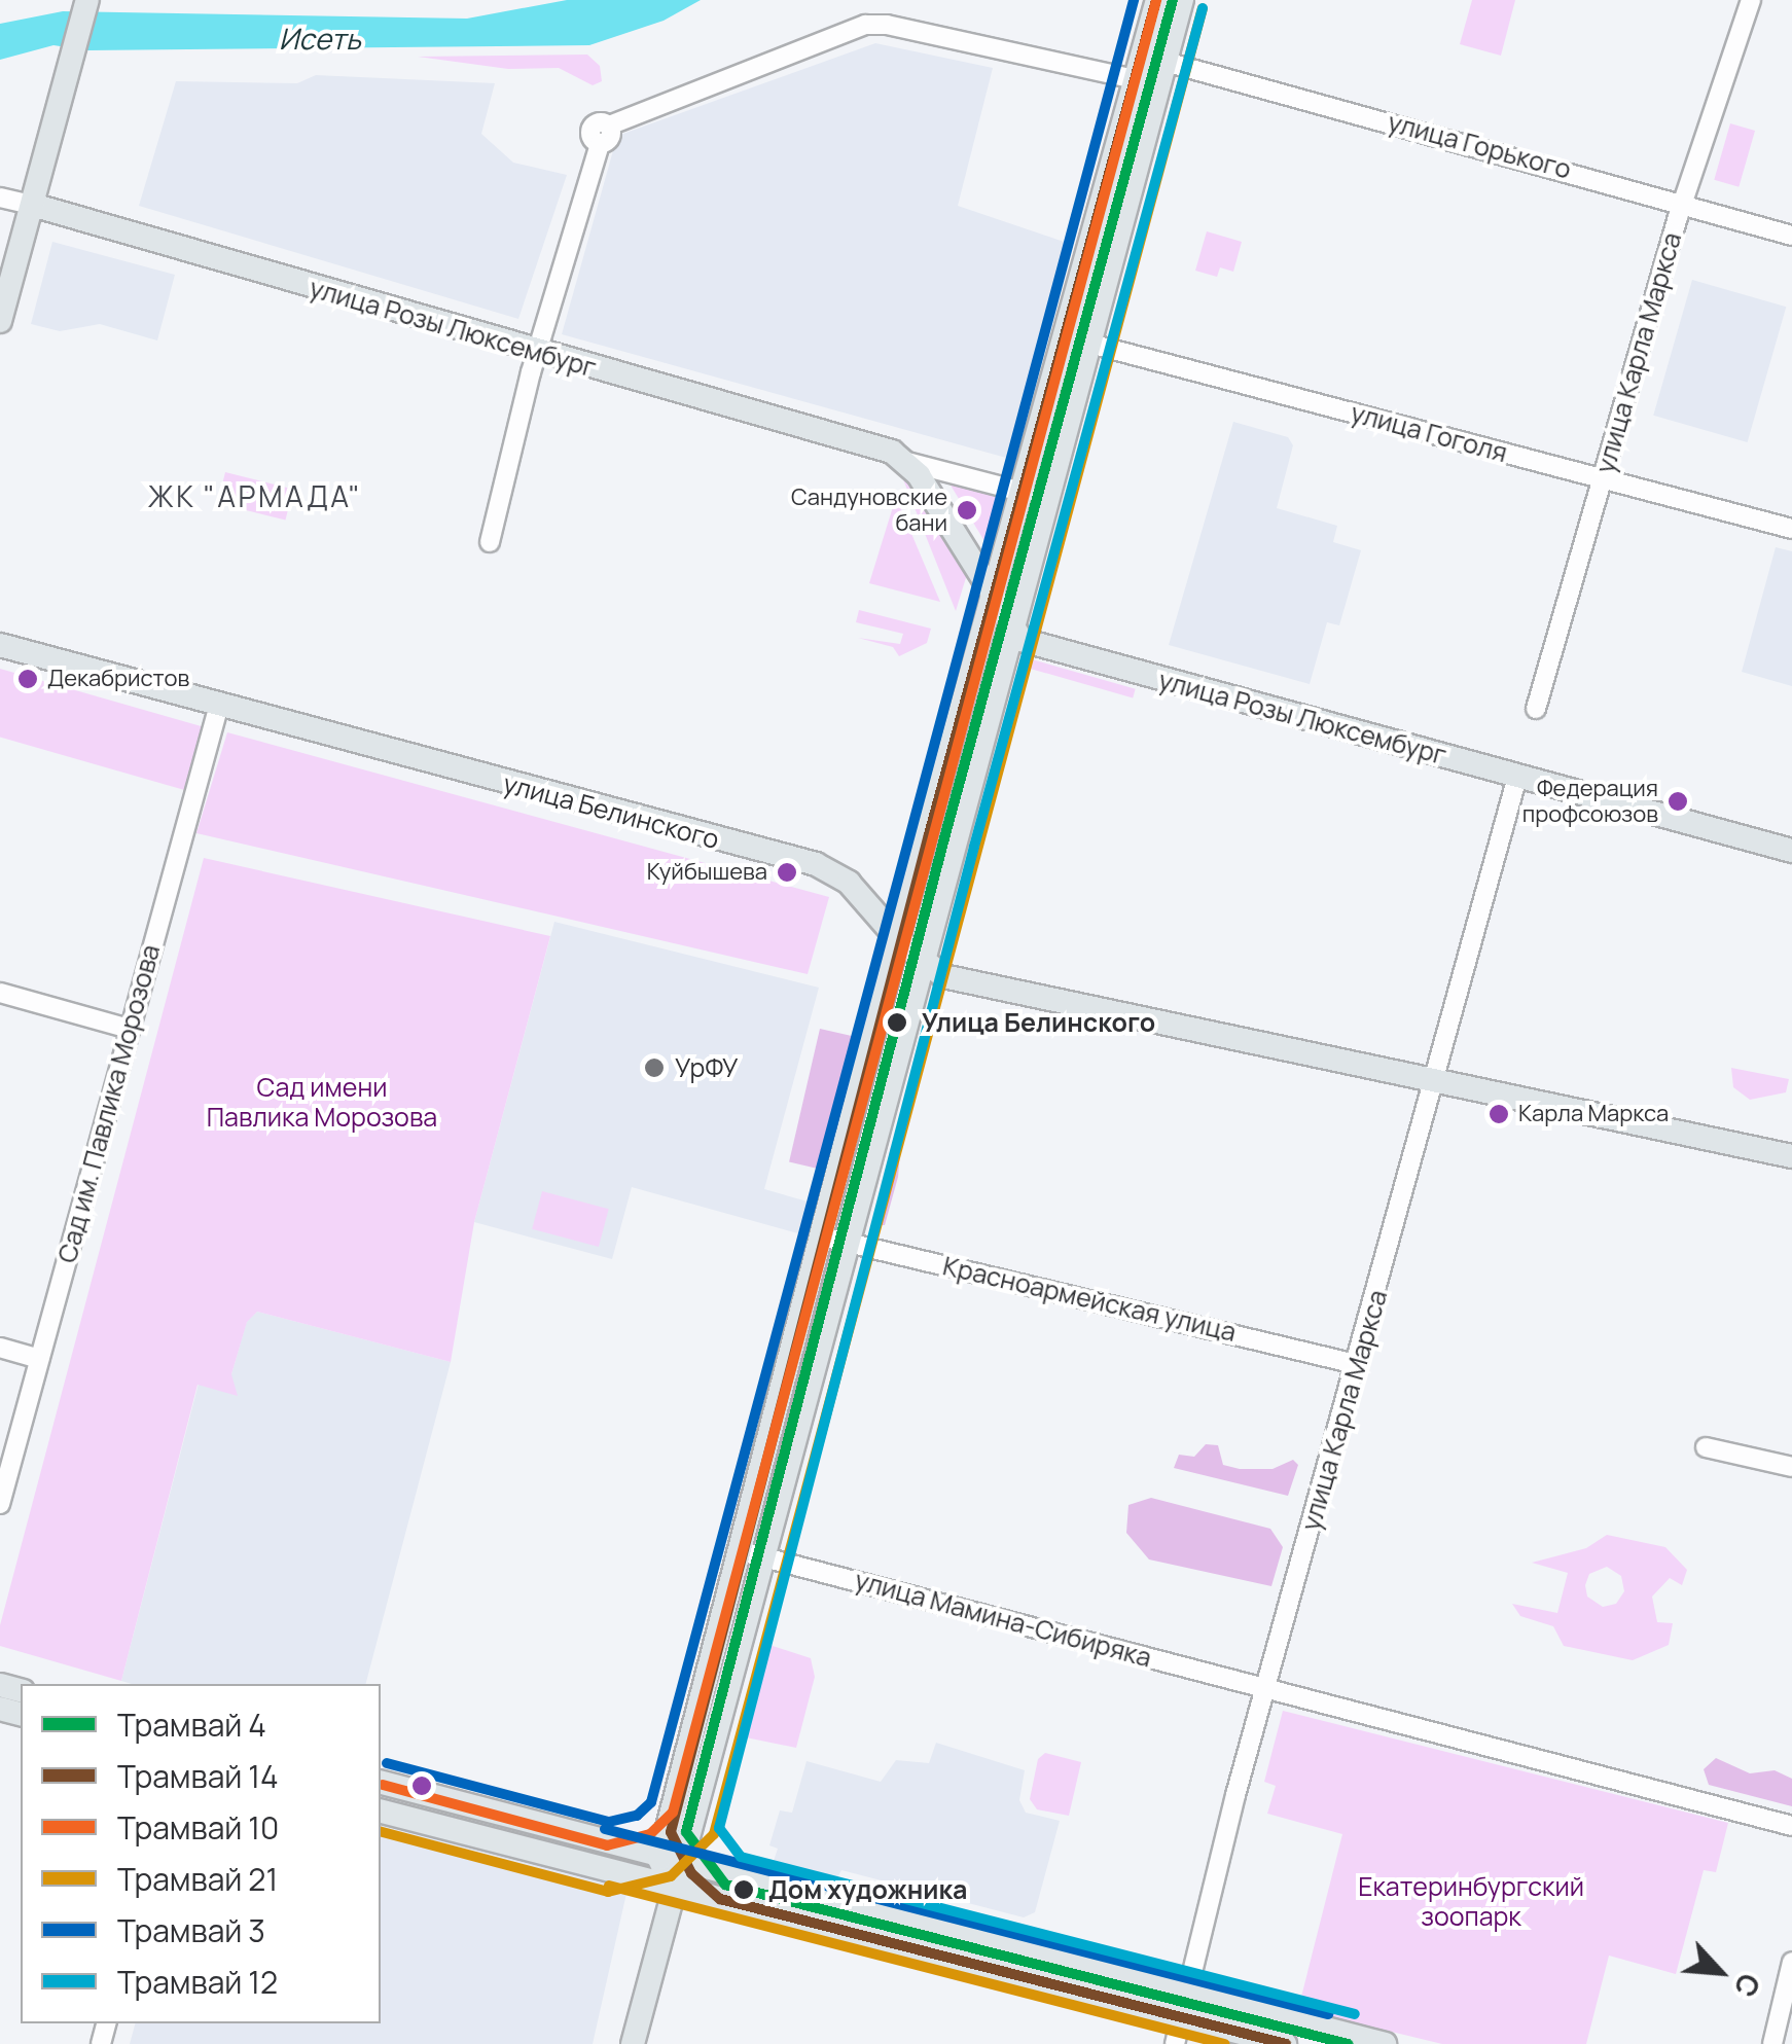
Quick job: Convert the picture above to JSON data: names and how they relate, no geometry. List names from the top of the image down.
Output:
{
  "streets": {
    "main road": ["улица Розы Люксембург", "улица Белинского"],
    "street": [
      "улица Горького",
      "улица Карла Маркса",
      "улица Гоголя",
      "Сад им. Павлика Морозова",
      "Красноармейская улица",
      "улица Мамина-Сибиряка"
    ]
  },
  "crossings": [
    ["улица Горького", "улица Карла Маркса"],
    ["улица Розы Люксембург", "улица Карла Маркса"],
    ["улица Карла Маркса", "улица Гоголя"],
    ["улица Карла Маркса", "улица Белинского"],
    ["улица Карла Маркса", "Красноармейская улица"],
    ["улица Карла Маркса", "улица Мамина-Сибиряка"],
    ["улица Белинского", "Сад им. Павлика Морозова"]
  ],
  "districts": ["ЖК \"АРМАДА\""],
  "water": ["Исеть"],
  "parks": ["Сад имени Павлика Морозова", "Екатеринбургский зоопарк"],
  "places": [
    "Сандуновские бани",
    "Декабристов",
    "Федерация профсоюзов",
    "Куйбышева",
    "Улица Белинского",
    "УрФУ",
    "Карла Маркса",
    "Дом художника"
  ],
  "lines": [
    "tram line 4",
    "tram line 14",
    "tram line 10",
    "tram line 3",
    "tram line 21",
    "tram line 12"
  ],
  "legend": [
    "Трамвай 4",
    "Трамвай 14",
    "Трамвай 10",
    "Трамвай 21",
    "Трамвай 3",
    "Трамвай 12"
  ],
  "north": "bottom right"
}
